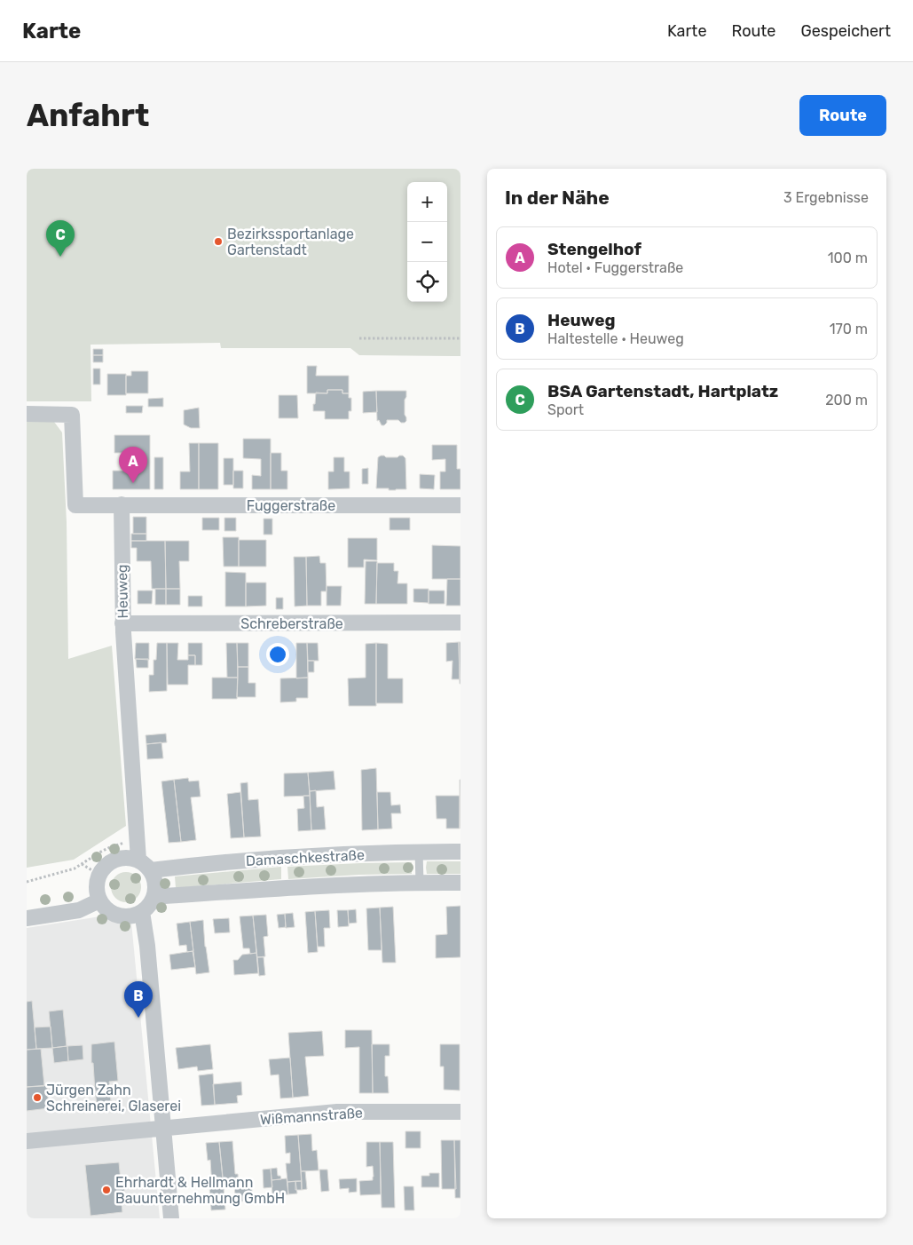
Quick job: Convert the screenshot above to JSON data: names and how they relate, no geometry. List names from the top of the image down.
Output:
{
  "streets": {
    "street": [
      "Fuggerstraße",
      "Heuweg",
      "Schreberstraße",
      "Damaschkestraße",
      "Wißmannstraße"
    ]
  },
  "crossings": [
    ["Fuggerstraße", "Heuweg"],
    ["Heuweg", "Schreberstraße"],
    ["Heuweg", "Damaschkestraße"]
  ],
  "places": ["Bezirkssportanlage Gartenstadt", "Jürgen Zahn Schreinerei, Glaserei", "Ehrhardt & Hellmann Bauunternehmung GmbH"],
  "page": {
    "header": "Karte",
    "nav": ["Karte", "Route", "Gespeichert"],
    "buttons": "Route",
    "title": "Anfahrt",
    "heading": ["In der Nähe", "3 Ergebnisse"],
    "map_buttons": ["+", "−"],
    "pins": ["C", "A", "B"],
    "list": [
      {
        "mark": "A",
        "name": "Stengelhof",
        "note": "Hotel · Fuggerstraße",
        "value": "100 m"
      },
      {
        "mark": "B",
        "name": "Heuweg",
        "note": "Haltestelle · Heuweg",
        "value": "170 m"
      },
      {
        "mark": "C",
        "name": "BSA Gartenstadt, Hartplatz",
        "note": "Sport",
        "value": "200 m"
      }
    ]
  }
}
